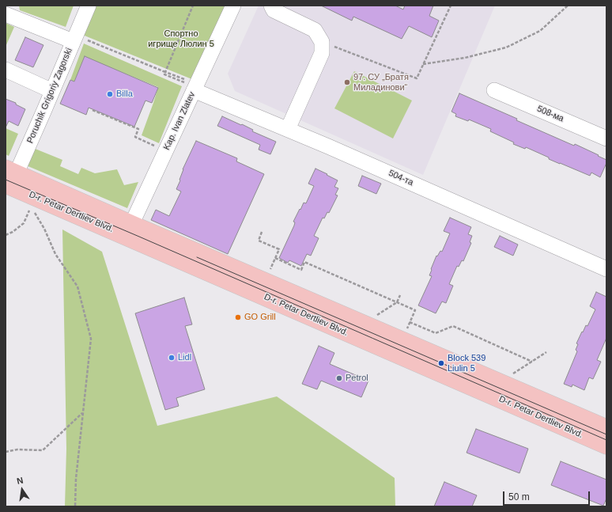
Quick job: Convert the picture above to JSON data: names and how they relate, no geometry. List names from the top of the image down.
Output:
{
  "streets": {
    "main road": ["D-r. Petar Dertliev Blvd."],
    "street": [
      "Poruchik Grigoriy Zagorski",
      "508-ма",
      "Kap. Ivan Zlatev",
      "504-та"
    ]
  },
  "crossings": [
    ["Poruchik Grigoriy Zagorski", "D-r. Petar Dertliev Blvd."],
    ["Kap. Ivan Zlatev", "504-та"],
    ["Kap. Ivan Zlatev", "D-r. Petar Dertliev Blvd."]
  ],
  "parks": ["Спортно игрище Люлин 5"],
  "places": [
    "97. СУ „Братя Миладинови“",
    "Billa",
    "GO Grill",
    "Lidl",
    "Block 539 Liulin 5",
    "Petrol"
  ],
  "scale_bar": "50 m",
  "north": "top"
}
